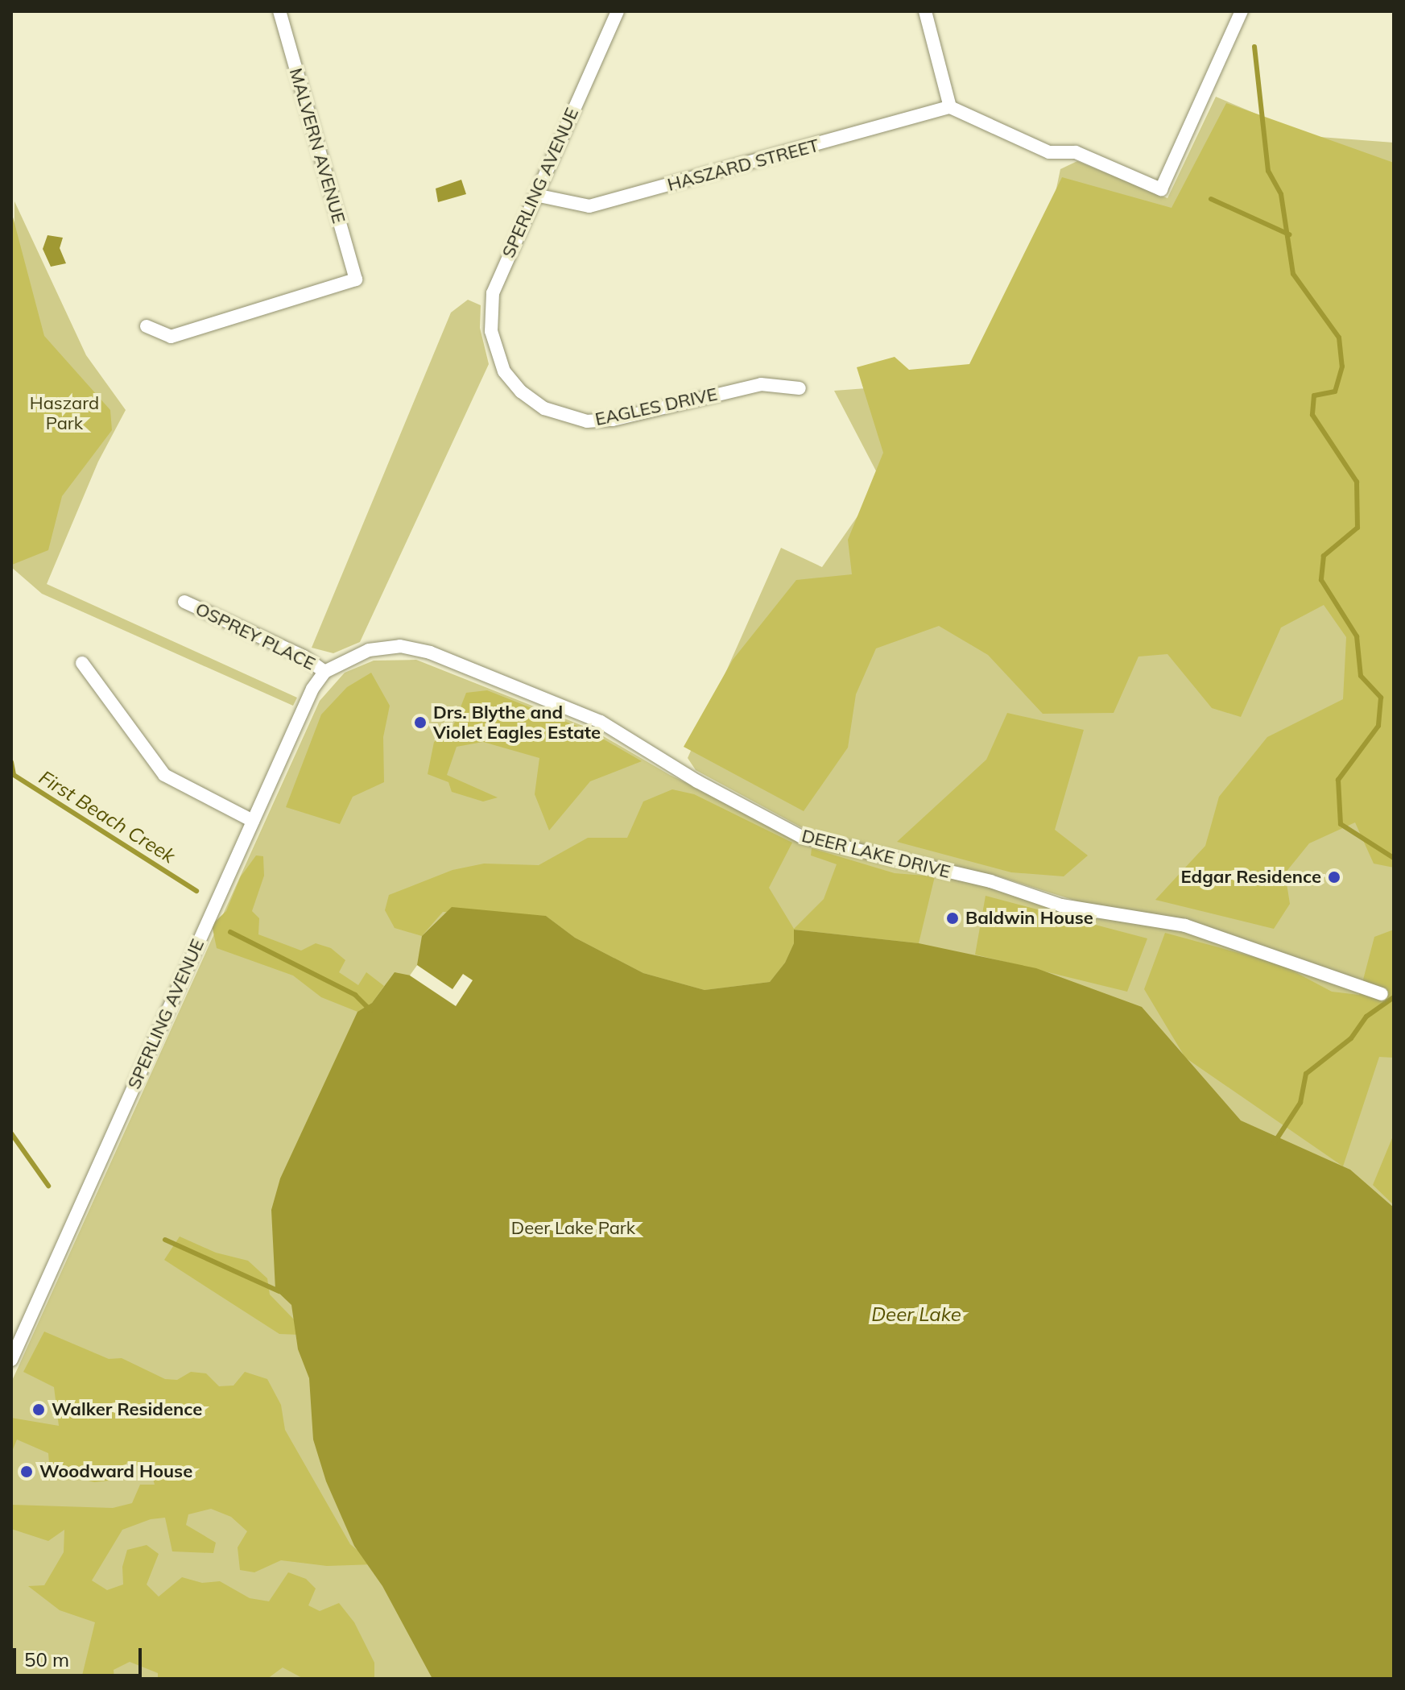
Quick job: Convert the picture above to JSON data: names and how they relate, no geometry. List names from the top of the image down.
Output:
{
  "streets": {
    "street": [
      "MALVERN AVENUE",
      "HASZARD STREET",
      "SPERLING AVENUE",
      "EAGLES DRIVE",
      "OSPREY PLACE",
      "DEER LAKE DRIVE"
    ]
  },
  "crossings": [
    ["HASZARD STREET", "SPERLING AVENUE"],
    ["SPERLING AVENUE", "EAGLES DRIVE"],
    ["SPERLING AVENUE", "OSPREY PLACE"],
    ["SPERLING AVENUE", "DEER LAKE DRIVE"],
    ["OSPREY PLACE", "DEER LAKE DRIVE"]
  ],
  "water": ["First Beach Creek", "Deer Lake"],
  "parks": ["Haszard Park", "Deer Lake Park"],
  "places": [
    "Drs. Blythe and Violet Eagles Estate",
    "Edgar Residence",
    "Baldwin House",
    "Walker Residence",
    "Woodward House"
  ],
  "scale_bar": "50 m"
}
